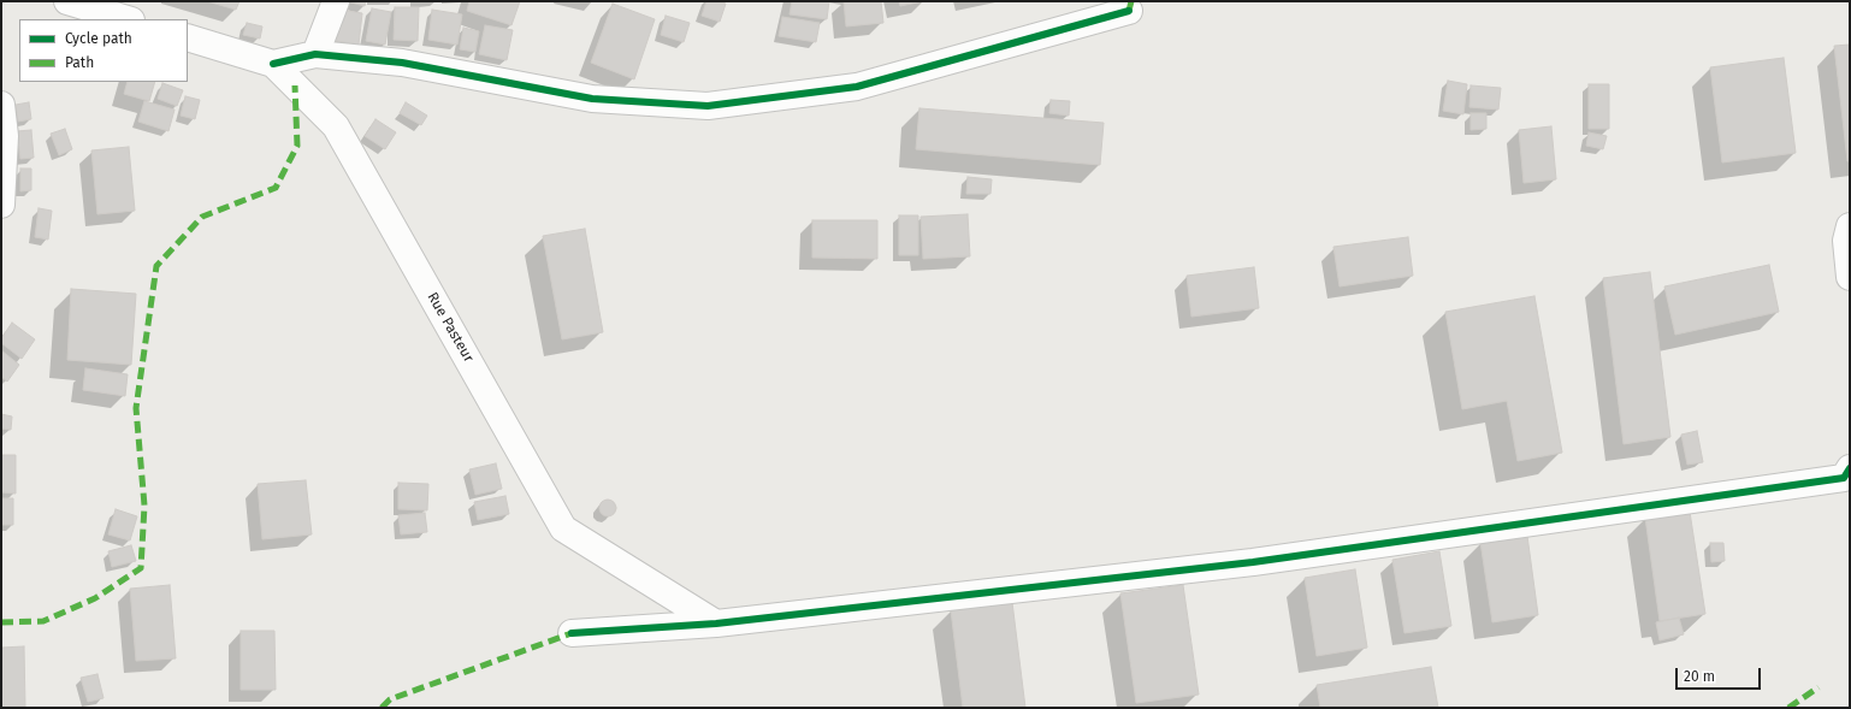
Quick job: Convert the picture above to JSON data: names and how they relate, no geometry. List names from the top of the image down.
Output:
{
  "streets": {
    "street": ["Rue Pasteur"]
  },
  "legend": ["Cycle path", "Path"],
  "scale_bar": "20 m"
}
